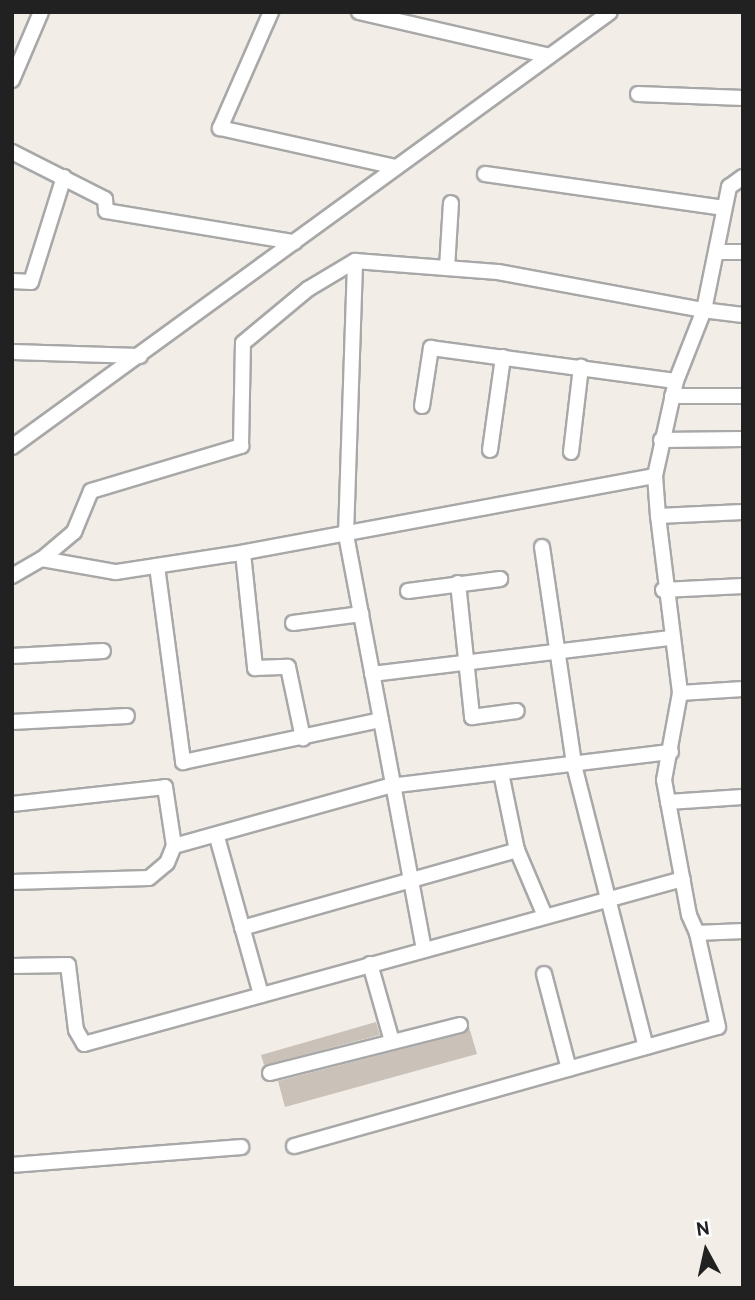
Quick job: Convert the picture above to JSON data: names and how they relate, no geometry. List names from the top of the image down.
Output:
{
  "north": "top"
}
